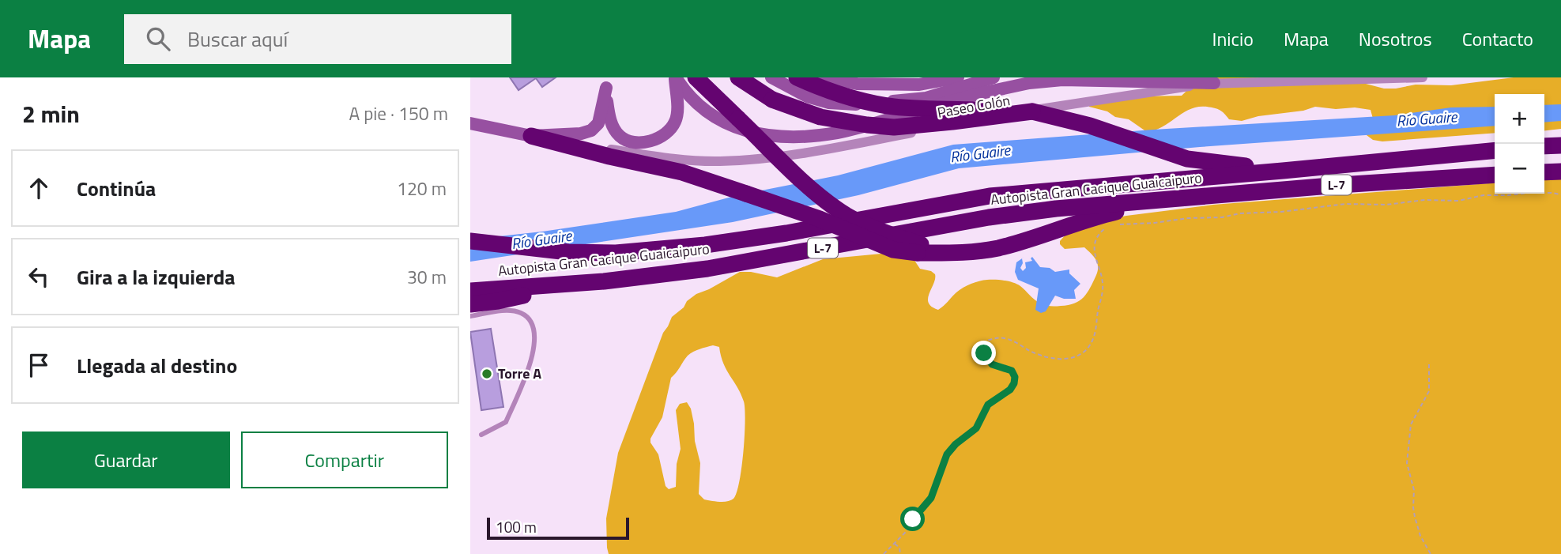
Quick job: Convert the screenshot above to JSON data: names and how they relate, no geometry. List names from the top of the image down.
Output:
{
  "streets": {
    "highway": ["L-7", "Autopista Gran Cacique Guaicaipuro"],
    "street": ["Paseo Colón"]
  },
  "water": ["Río Guaire"],
  "places": ["Torre A"],
  "scale_bar": "100 m",
  "page": {
    "header": "Mapa",
    "search": "Buscar aquí",
    "nav": [
      "Inicio",
      "Mapa",
      "Nosotros",
      "Contacto"
    ],
    "heading": ["2 min", "A pie · 150 m"],
    "map_buttons": ["+", "−"],
    "list": [
      ["Continúa", "120 m"],
      ["Gira a la izquierda", "30 m"],
      "Llegada al destino"
    ],
    "buttons": ["Guardar", "Compartir"],
    "scale": "100 m"
  }
}
